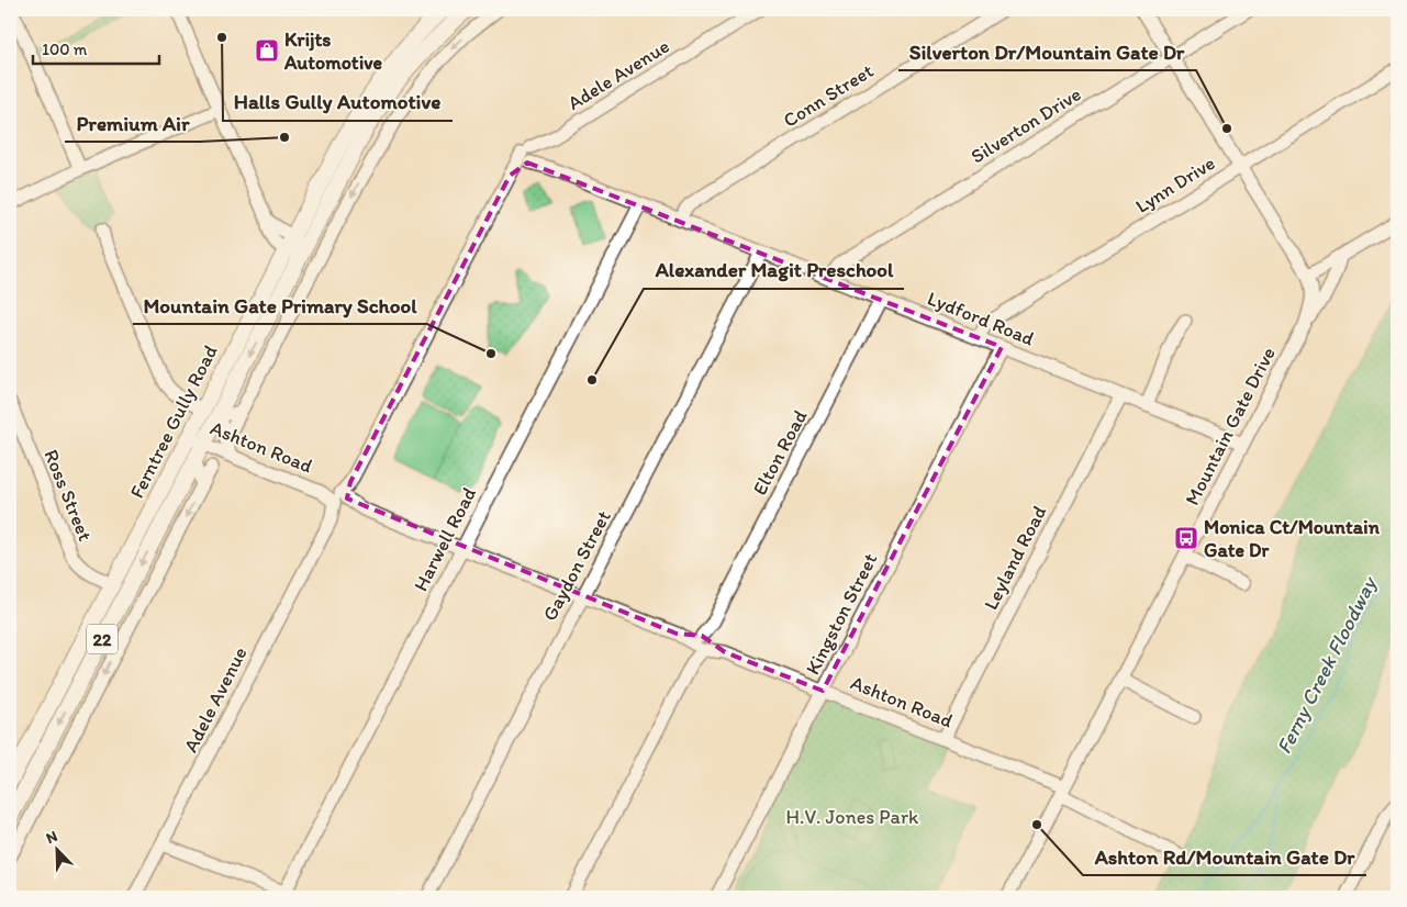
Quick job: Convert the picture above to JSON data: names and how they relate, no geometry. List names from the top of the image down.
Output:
{
  "streets": {
    "main road": ["Ferntree Gully Road", "22"],
    "street": [
      "Adele Avenue",
      "Conn Street",
      "Silverton Drive",
      "Lynn Drive",
      "Lydford Road",
      "Mountain Gate Drive",
      "Ashton Road",
      "Elton Road",
      "Ross Street",
      "Harwell Road",
      "Leyland Road",
      "Gaydon Street",
      "Kingston Street"
    ]
  },
  "crossings": [
    ["Adele Avenue", "Lydford Road"],
    ["Adele Avenue", "Ashton Road"],
    ["Conn Street", "Lydford Road"],
    ["Silverton Drive", "Lydford Road"],
    ["Silverton Drive", "Mountain Gate Drive"],
    ["Lynn Drive", "Lydford Road"],
    ["Lynn Drive", "Mountain Gate Drive"],
    ["Lydford Road", "Mountain Gate Drive"],
    ["Lydford Road", "Elton Road"],
    ["Lydford Road", "Harwell Road"],
    ["Lydford Road", "Leyland Road"],
    ["Lydford Road", "Gaydon Street"],
    ["Lydford Road", "Kingston Street"],
    ["Ferntree Gully Road", "Ashton Road"],
    ["Ferntree Gully Road", "Ross Street"],
    ["Mountain Gate Drive", "Ashton Road"],
    ["Ashton Road", "Elton Road"],
    ["Ashton Road", "Harwell Road"],
    ["Ashton Road", "Leyland Road"],
    ["Ashton Road", "Gaydon Street"],
    ["Ashton Road", "Kingston Street"]
  ],
  "water": ["Ferny Creek Floodway"],
  "parks": ["H.V. Jones Park"],
  "places": {
    "other": [
      "Halls Gully Automotive",
      "Silverton Dr/Mountain Gate Dr",
      "Premium Air",
      "Mountain Gate Primary School",
      "Alexander Magit Preschool",
      "Ashton Rd/Mountain Gate Dr"
    ],
    "shop": ["Krijts Automotive"],
    "bus stop": ["Monica Ct/Mountain Gate Dr"]
  },
  "scale_bar": "100 m",
  "north": "top left"
}
